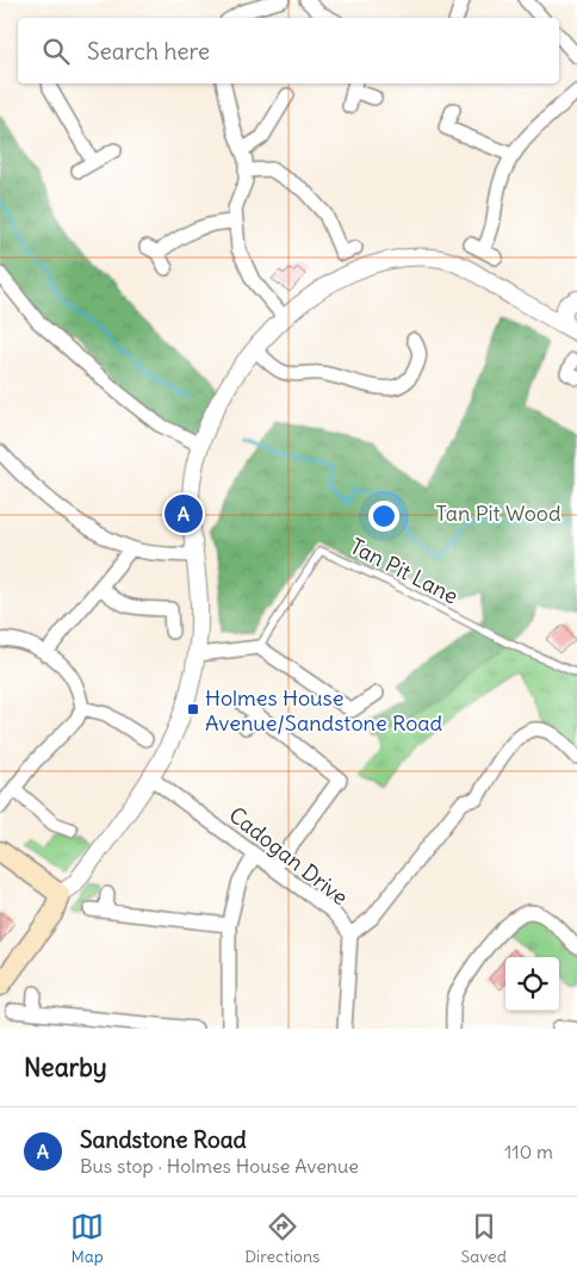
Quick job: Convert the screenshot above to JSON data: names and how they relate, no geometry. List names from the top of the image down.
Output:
{
  "streets": {
    "street": ["Cadogan Drive"],
    "lane": ["Tan Pit Lane"]
  },
  "parks": ["Tan Pit Wood"],
  "places": {
    "transit": ["Holmes House Avenue/Sandstone Road"]
  },
  "page": {
    "search": "Search here",
    "pins": "A",
    "heading": "Nearby",
    "list": [
      {
        "mark": "A",
        "name": "Sandstone Road",
        "note": "Bus stop · Holmes House Avenue",
        "value": "110 m"
      }
    ],
    "nav": ["Map", "Directions", "Saved"]
  }
}
